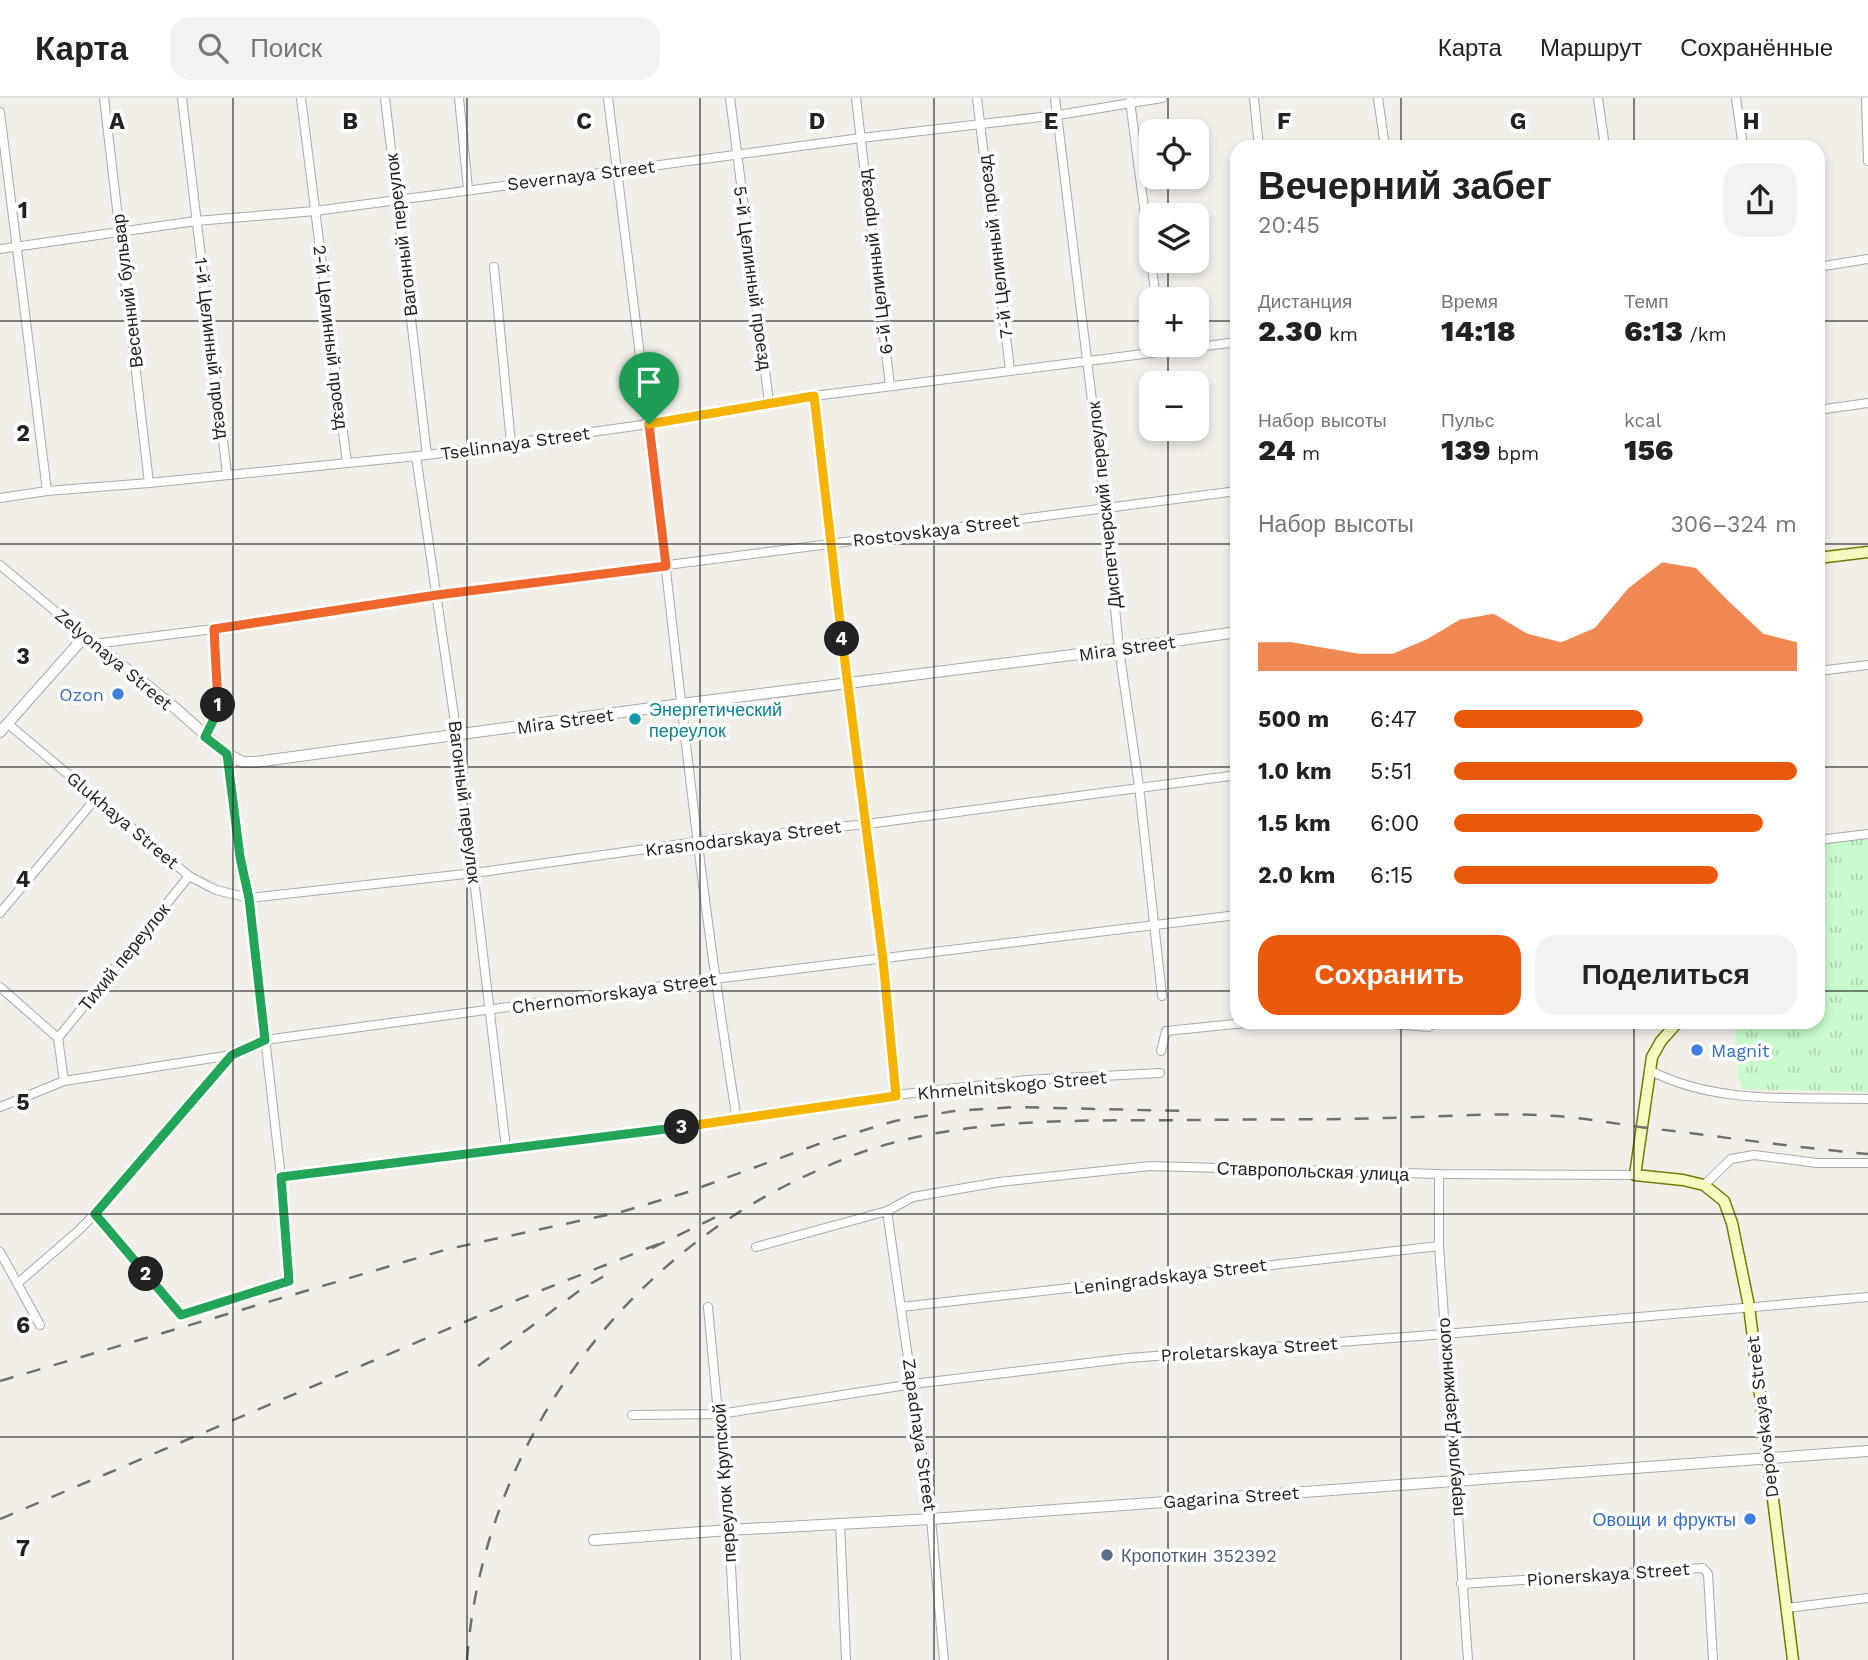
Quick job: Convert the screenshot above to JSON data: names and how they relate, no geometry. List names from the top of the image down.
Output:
{
  "streets": {
    "main road": ["Ставропольская улица", "Depovskaya Street"],
    "street": [
      "Severnaya Street",
      "Вагонный переулок",
      "7-й Целинный проезд",
      "6-й Целинный проезд",
      "5-й Целинный проезд",
      "Весенний бульвар",
      "2-й Целинный проезд",
      "1-й Целинный проезд",
      "Tselinnaya Street",
      "Диспетчерский переулок",
      "Rostovskaya Street",
      "Mira Street",
      "Zelyonaya Street",
      "Glukhaya Street",
      "Krasnodarskaya Street",
      "Тихий переулок",
      "Chernomorskaya Street",
      "Khmelnitskogo Street",
      "Leningradskaya Street",
      "Proletarskaya Street",
      "переулок Дзержинского",
      "Zapadnaya Street",
      "переулок Крупской",
      "Gagarina Street",
      "Pionerskaya Street"
    ]
  },
  "crossings": [
    ["Severnaya Street", "Вагонный переулок"],
    ["Severnaya Street", "7-й Целинный проезд"],
    ["Severnaya Street", "6-й Целинный проезд"],
    ["Severnaya Street", "5-й Целинный проезд"],
    ["Severnaya Street", "Весенний бульвар"],
    ["Severnaya Street", "2-й Целинный проезд"],
    ["Severnaya Street", "1-й Целинный проезд"],
    ["Severnaya Street", "Диспетчерский переулок"],
    ["Вагонный переулок", "Tselinnaya Street"],
    ["Вагонный переулок", "Rostovskaya Street"],
    ["Вагонный переулок", "Mira Street"],
    ["Вагонный переулок", "Krasnodarskaya Street"],
    ["Вагонный переулок", "Chernomorskaya Street"],
    ["Вагонный переулок", "Khmelnitskogo Street"],
    ["7-й Целинный проезд", "Tselinnaya Street"],
    ["6-й Целинный проезд", "Tselinnaya Street"],
    ["5-й Целинный проезд", "Tselinnaya Street"],
    ["Весенний бульвар", "Tselinnaya Street"],
    ["2-й Целинный проезд", "Tselinnaya Street"],
    ["1-й Целинный проезд", "Tselinnaya Street"],
    ["Tselinnaya Street", "Диспетчерский переулок"],
    ["Диспетчерский переулок", "Rostovskaya Street"],
    ["Диспетчерский переулок", "Mira Street"],
    ["Диспетчерский переулок", "Krasnodarskaya Street"],
    ["Диспетчерский переулок", "Chernomorskaya Street"],
    ["Rostovskaya Street", "Zelyonaya Street"],
    ["Mira Street", "Zelyonaya Street"],
    ["Glukhaya Street", "Krasnodarskaya Street"],
    ["Glukhaya Street", "Тихий переулок"],
    ["Ставропольская улица", "переулок Дзержинского"],
    ["Ставропольская улица", "Depovskaya Street"],
    ["Ставропольская улица", "Zapadnaya Street"],
    ["Leningradskaya Street", "переулок Дзержинского"],
    ["Leningradskaya Street", "Zapadnaya Street"],
    ["Proletarskaya Street", "переулок Дзержинского"],
    ["Proletarskaya Street", "Depovskaya Street"],
    ["Proletarskaya Street", "Zapadnaya Street"],
    ["Proletarskaya Street", "переулок Крупской"],
    ["переулок Дзержинского", "Gagarina Street"],
    ["переулок Дзержинского", "Pionerskaya Street"],
    ["Depovskaya Street", "Gagarina Street"],
    ["Zapadnaya Street", "Gagarina Street"],
    ["переулок Крупской", "Gagarina Street"]
  ],
  "places": [
    "Ozon",
    "Энергетический переулок",
    "Magnit",
    "Овощи и фрукты",
    "Кропоткин 352392"
  ],
  "page": {
    "header": "Карта",
    "search": "Поиск",
    "nav": ["Карта", "Маршрут", "Сохранённые"],
    "map_buttons": ["+", "−"],
    "heading": ["Вечерний забег", "20:45"],
    "stats": [
      ["Дистанция", "2.30 km"],
      ["Время", "14:18"],
      ["Темп", "6:13 /km"],
      ["Набор высоты", "24 m"],
      ["Пульс", "139 bpm"],
      ["kcal", "156"]
    ],
    "chart": ["Набор высоты", "306–324 m"],
    "pins": [
      "4",
      "1",
      "3",
      "2"
    ],
    "list": [
      {
        "name": "500 m",
        "note": "6:47"
      },
      {
        "name": "1.0 km",
        "note": "5:51"
      },
      {
        "name": "1.5 km",
        "note": "6:00"
      },
      {
        "name": "2.0 km",
        "note": "6:15"
      }
    ],
    "buttons": ["Сохранить", "Поделиться"]
  },
  "grid": {
    "columns": [
      "A",
      "B",
      "C",
      "D",
      "E",
      "F",
      "G",
      "H"
    ],
    "rows": [
      "1",
      "2",
      "3",
      "4",
      "5",
      "6",
      "7"
    ]
  }
}
